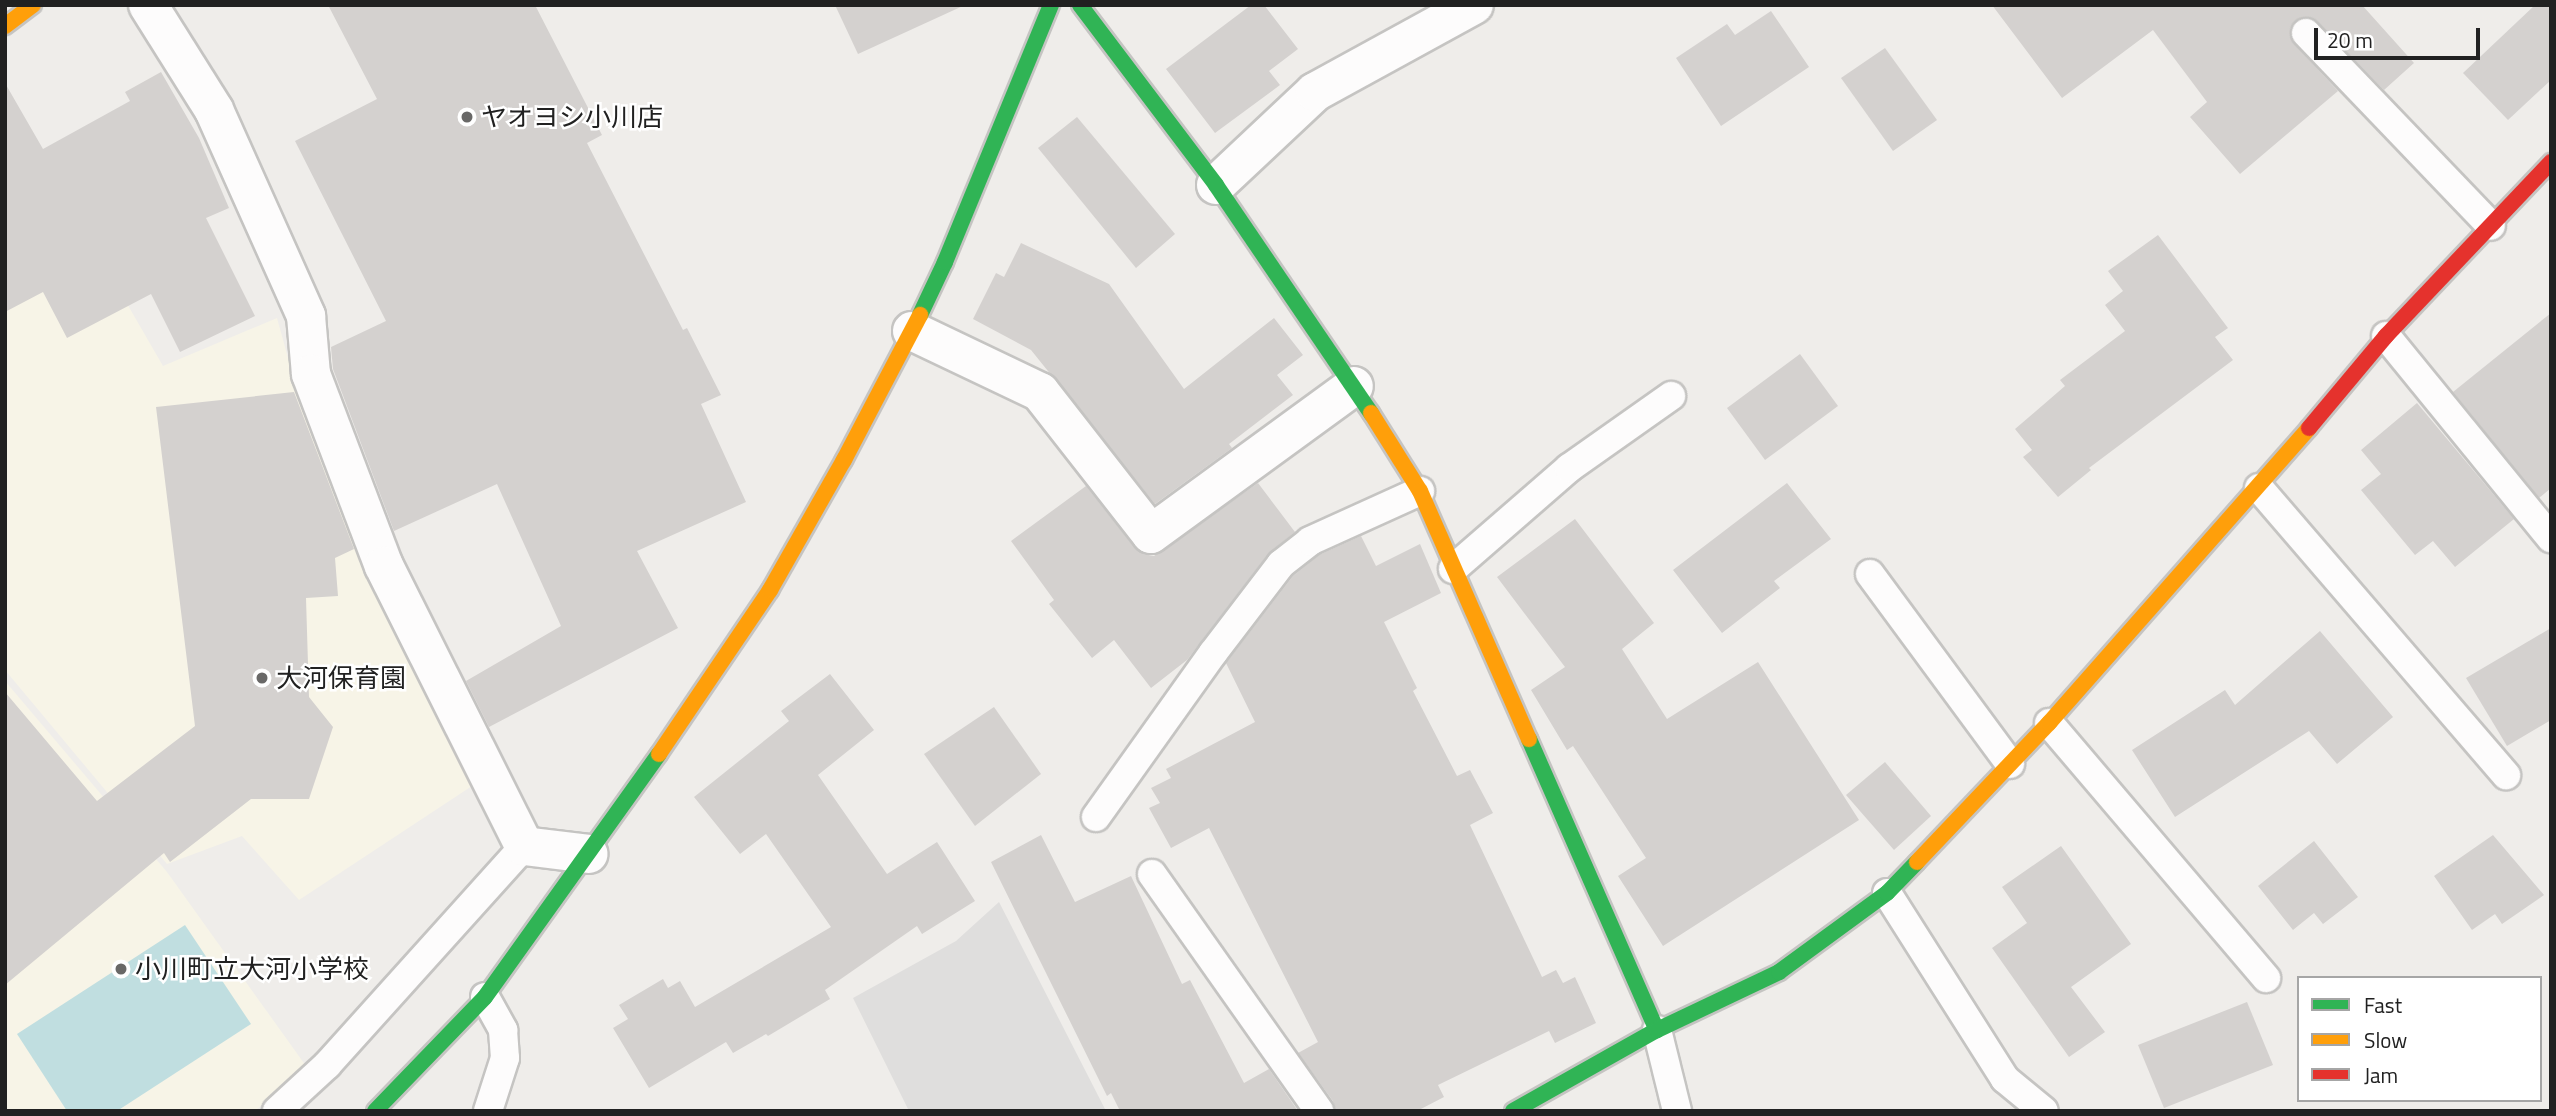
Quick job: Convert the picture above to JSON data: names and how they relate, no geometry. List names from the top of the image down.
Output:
{
  "places": ["ヤオヨシ小川店", "大河保育園", "小川町立大河小学校"],
  "legend": ["Fast", "Slow", "Jam"],
  "scale_bar": "20 m"
}
